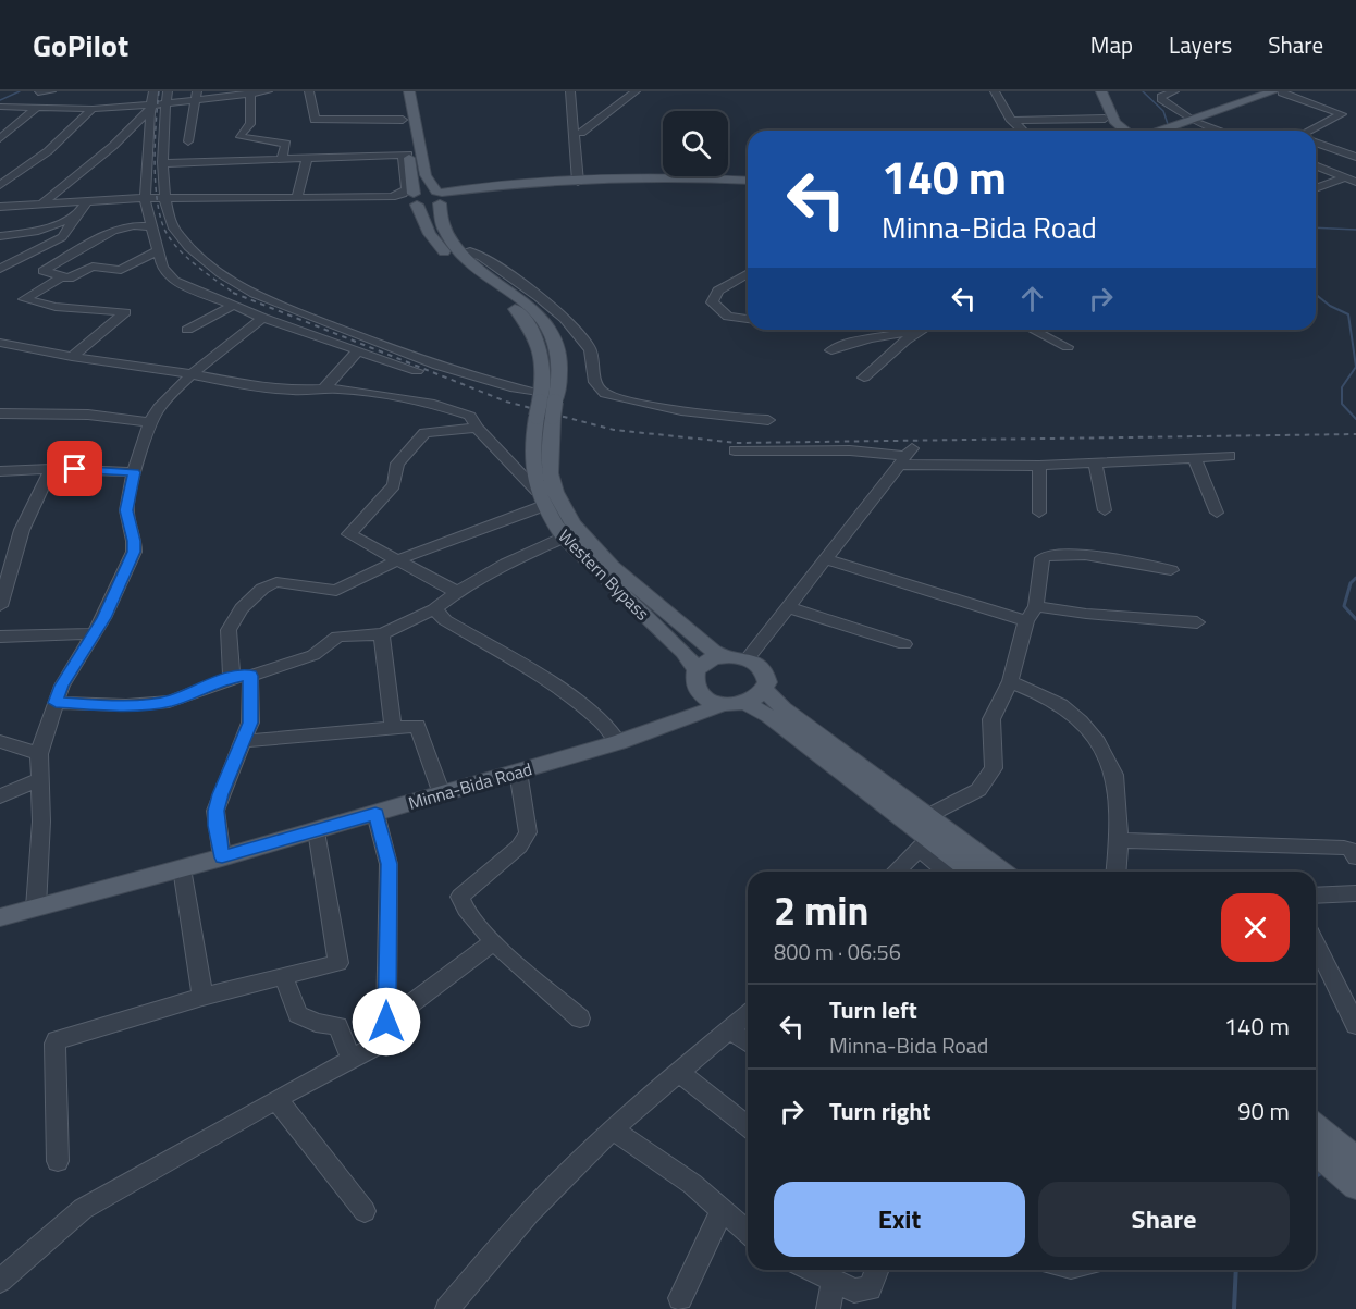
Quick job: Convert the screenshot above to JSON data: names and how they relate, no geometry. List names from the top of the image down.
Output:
{
  "streets": {
    "main road": ["Western Bypass", "Minna-Bida Road"]
  },
  "crossings": [
    ["Western Bypass", "Minna-Bida Road"]
  ],
  "page": {
    "header": "GoPilot",
    "nav": ["Map", "Layers", "Share"],
    "turn": ["140 m", "Minna-Bida Road"],
    "heading": ["2 min", "800 m · 06:56"],
    "list": [
      {
        "name": "Turn left",
        "note": "Minna-Bida Road",
        "value": "140 m"
      },
      {
        "name": "Turn right",
        "value": "90 m"
      }
    ],
    "buttons": ["Exit", "Share"]
  }
}
